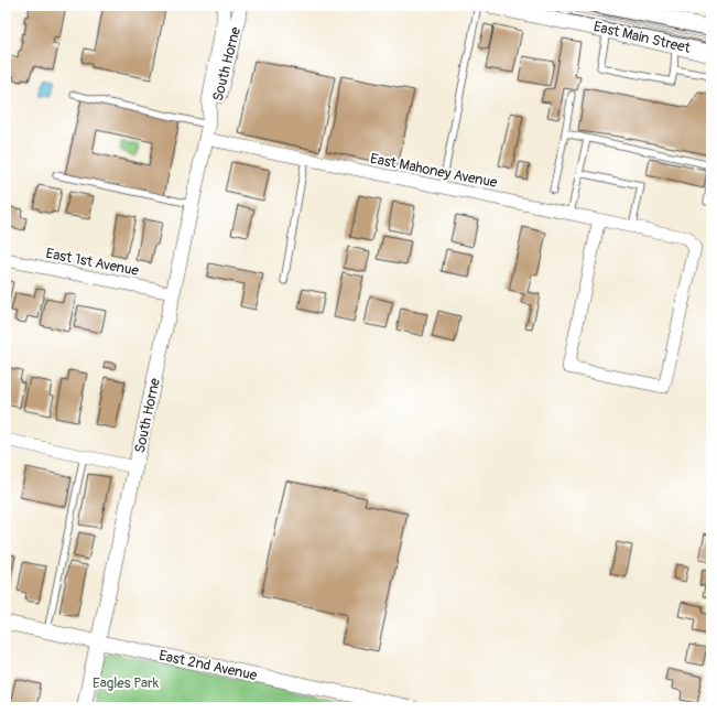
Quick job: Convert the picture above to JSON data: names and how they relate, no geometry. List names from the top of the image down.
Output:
{
  "streets": {
    "main road": ["East Main Street"],
    "street": [
      "South Horne",
      "East Mahoney Avenue",
      "East 1st Avenue",
      "East 2nd Avenue"
    ]
  },
  "crossings": [
    ["South Horne", "East Mahoney Avenue"],
    ["South Horne", "East 1st Avenue"],
    ["South Horne", "East 2nd Avenue"]
  ],
  "parks": ["Eagles Park"]
}
